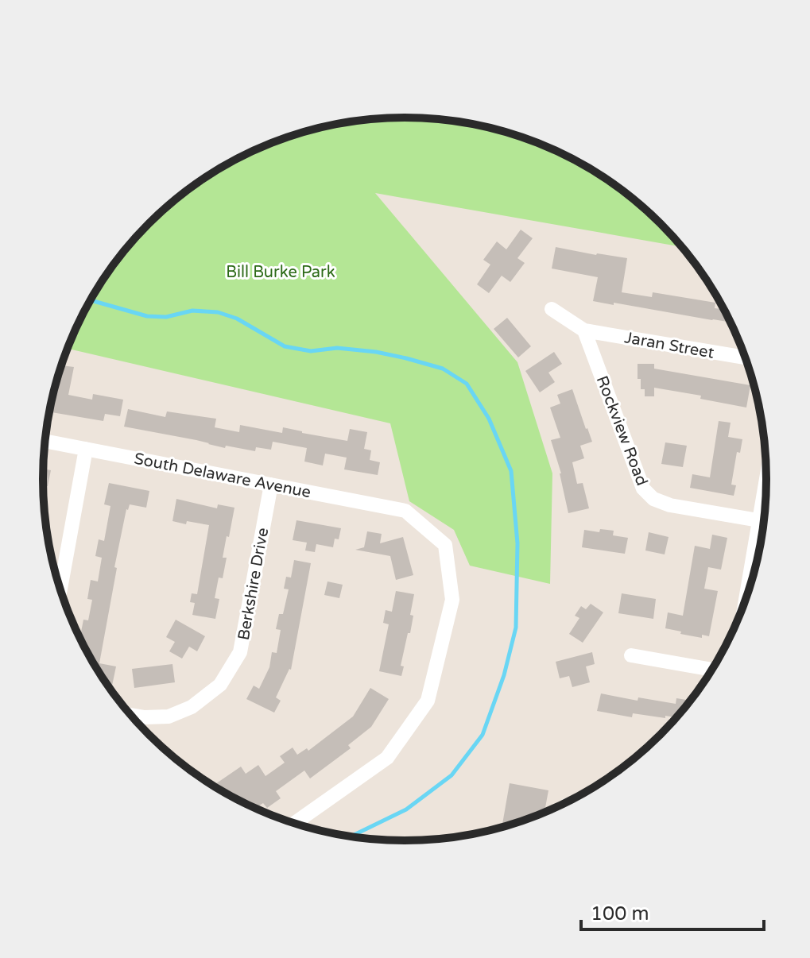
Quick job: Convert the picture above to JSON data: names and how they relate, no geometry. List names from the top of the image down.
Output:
{
  "streets": {
    "street": [
      "Jaran Street",
      "Rockview Road",
      "South Delaware Avenue",
      "Berkshire Drive"
    ]
  },
  "crossings": [
    ["Jaran Street", "Rockview Road"],
    ["South Delaware Avenue", "Berkshire Drive"]
  ],
  "parks": ["Bill Burke Park"],
  "scale_bar": "100 m"
}
